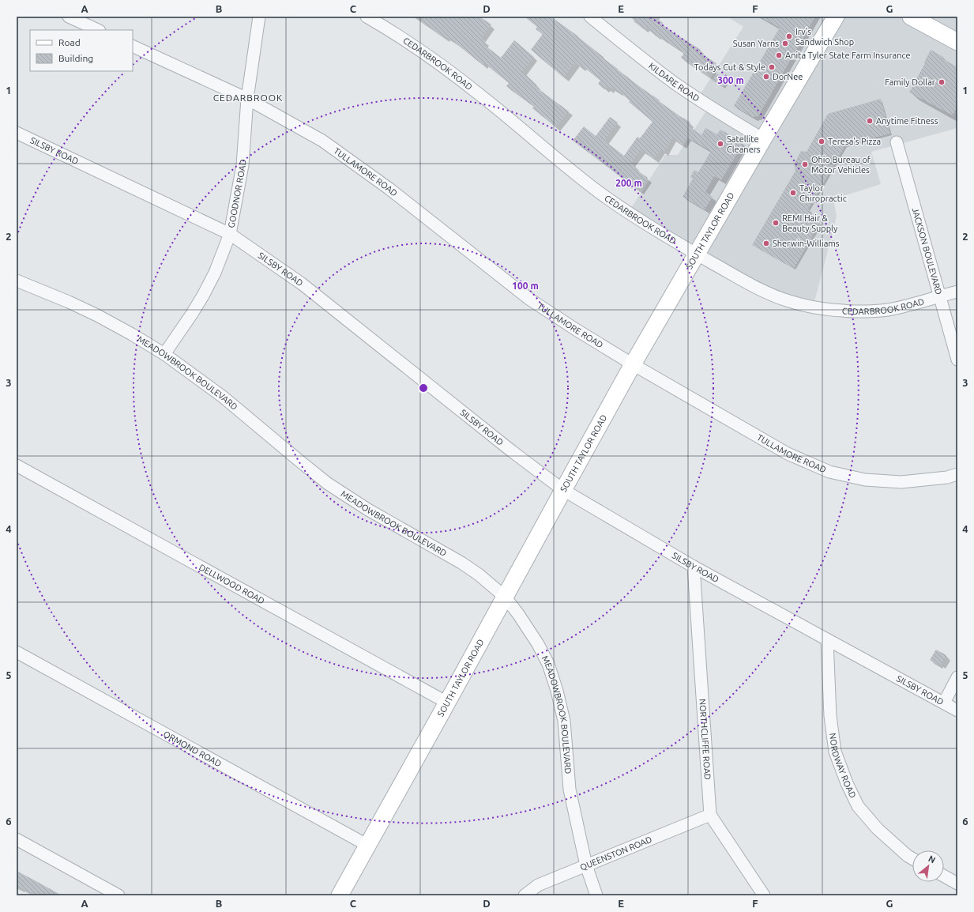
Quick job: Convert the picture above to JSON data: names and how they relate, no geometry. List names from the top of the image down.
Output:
{
  "streets": {
    "main road": ["SOUTH TAYLOR ROAD"],
    "street": [
      "CEDARBROOK ROAD",
      "KILDARE ROAD",
      "SILSBY ROAD",
      "TULLAMORE ROAD",
      "GOODNOR ROAD",
      "JACKSON BOULEVARD",
      "MEADOWBROOK BOULEVARD",
      "DELLWOOD ROAD",
      "NORTHCLIFFE ROAD",
      "ORMOND ROAD",
      "NORDWAY ROAD",
      "QUEENSTON ROAD"
    ]
  },
  "crossings": [
    ["CEDARBROOK ROAD", "SOUTH TAYLOR ROAD"],
    ["CEDARBROOK ROAD", "JACKSON BOULEVARD"],
    ["KILDARE ROAD", "SOUTH TAYLOR ROAD"],
    ["SILSBY ROAD", "GOODNOR ROAD"],
    ["SILSBY ROAD", "SOUTH TAYLOR ROAD"],
    ["SILSBY ROAD", "NORTHCLIFFE ROAD"],
    ["SILSBY ROAD", "NORDWAY ROAD"],
    ["TULLAMORE ROAD", "GOODNOR ROAD"],
    ["TULLAMORE ROAD", "SOUTH TAYLOR ROAD"],
    ["GOODNOR ROAD", "MEADOWBROOK BOULEVARD"],
    ["SOUTH TAYLOR ROAD", "MEADOWBROOK BOULEVARD"],
    ["SOUTH TAYLOR ROAD", "DELLWOOD ROAD"],
    ["SOUTH TAYLOR ROAD", "ORMOND ROAD"],
    ["MEADOWBROOK BOULEVARD", "QUEENSTON ROAD"],
    ["NORTHCLIFFE ROAD", "QUEENSTON ROAD"]
  ],
  "districts": ["CEDARBROOK"],
  "places": [
    "Irv's Sandwich Shop",
    "Susan Yarns",
    "Anita Tyler State Farm Insurance",
    "Todays Cut & Style",
    "DorNee",
    "Family Dollar",
    "Anytime Fitness",
    "Teresa's Pizza",
    "Satellite Cleaners",
    "Ohio Bureau of Motor Vehicles",
    "Taylor Chiropractic",
    "REMI Hair & Beauty Supply",
    "Sherwin-Williams"
  ],
  "legend": ["Road", "Building"],
  "north": "top right",
  "grid": {
    "columns": [
      "A",
      "B",
      "C",
      "D",
      "E",
      "F",
      "G"
    ],
    "rows": [
      "1",
      "2",
      "3",
      "4",
      "5",
      "6"
    ]
  },
  "rings": ["300 m", "200 m", "100 m"]
}
